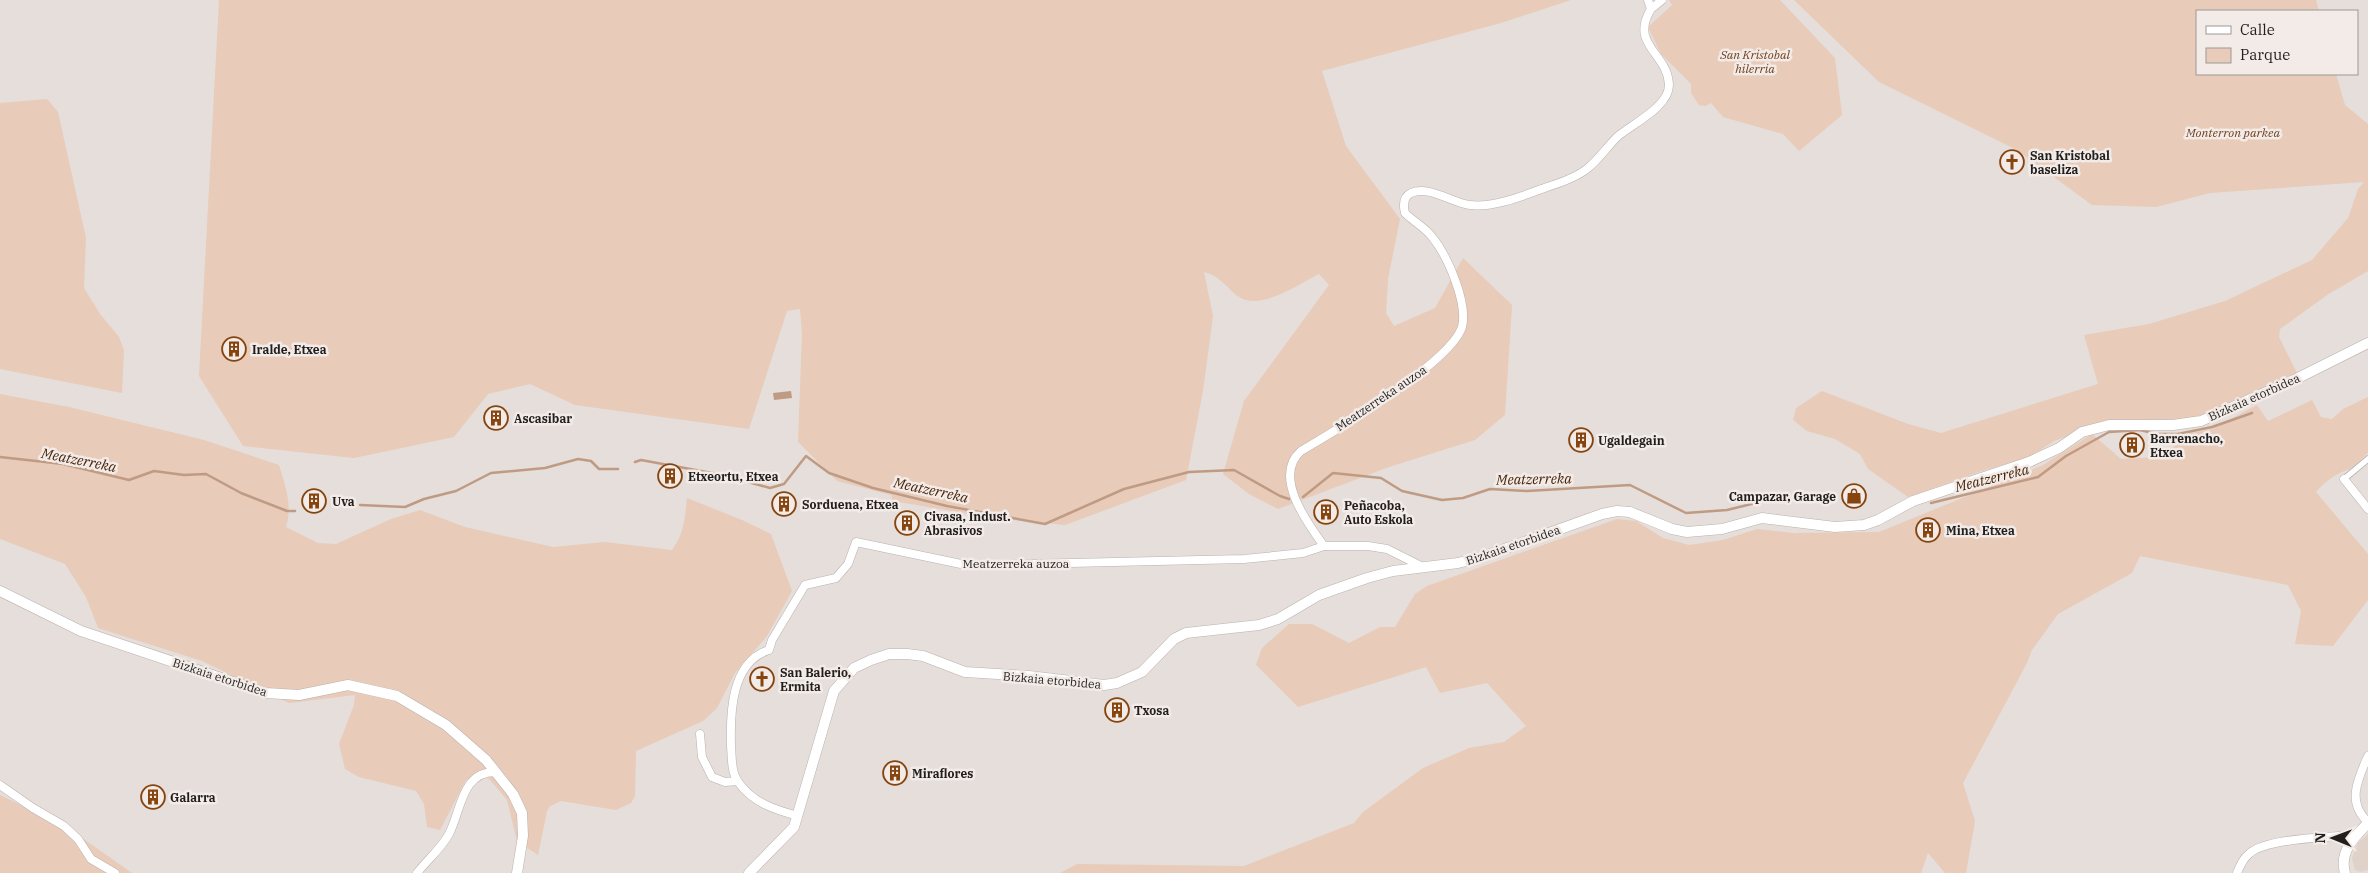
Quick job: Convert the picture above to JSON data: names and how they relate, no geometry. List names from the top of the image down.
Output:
{
  "streets": {
    "street": ["Bizkaia etorbidea", "Meatzerreka auzoa"]
  },
  "crossings": [
    ["Bizkaia etorbidea", "Meatzerreka auzoa"]
  ],
  "water": ["Meatzerreka"],
  "parks": ["San Kristobal hilerria", "Monterron parkea"],
  "places": {
    "church": ["San Kristobal baseliza", "San Balerio, Ermita"],
    "building": [
      "Iralde, Etxea",
      "Ascasibar",
      "Ugaldegain",
      "Barrenacho, Etxea",
      "Etxeortu, Etxea",
      "Uva",
      "Sorduena, Etxea",
      "Peñacoba, Auto Eskola",
      "Civasa, Indust. Abrasivos",
      "Mina, Etxea",
      "Txosa",
      "Miraflores",
      "Galarra"
    ],
    "shop": ["Campazar, Garage"]
  },
  "legend": ["Calle", "Parque"],
  "north": "left"
}
